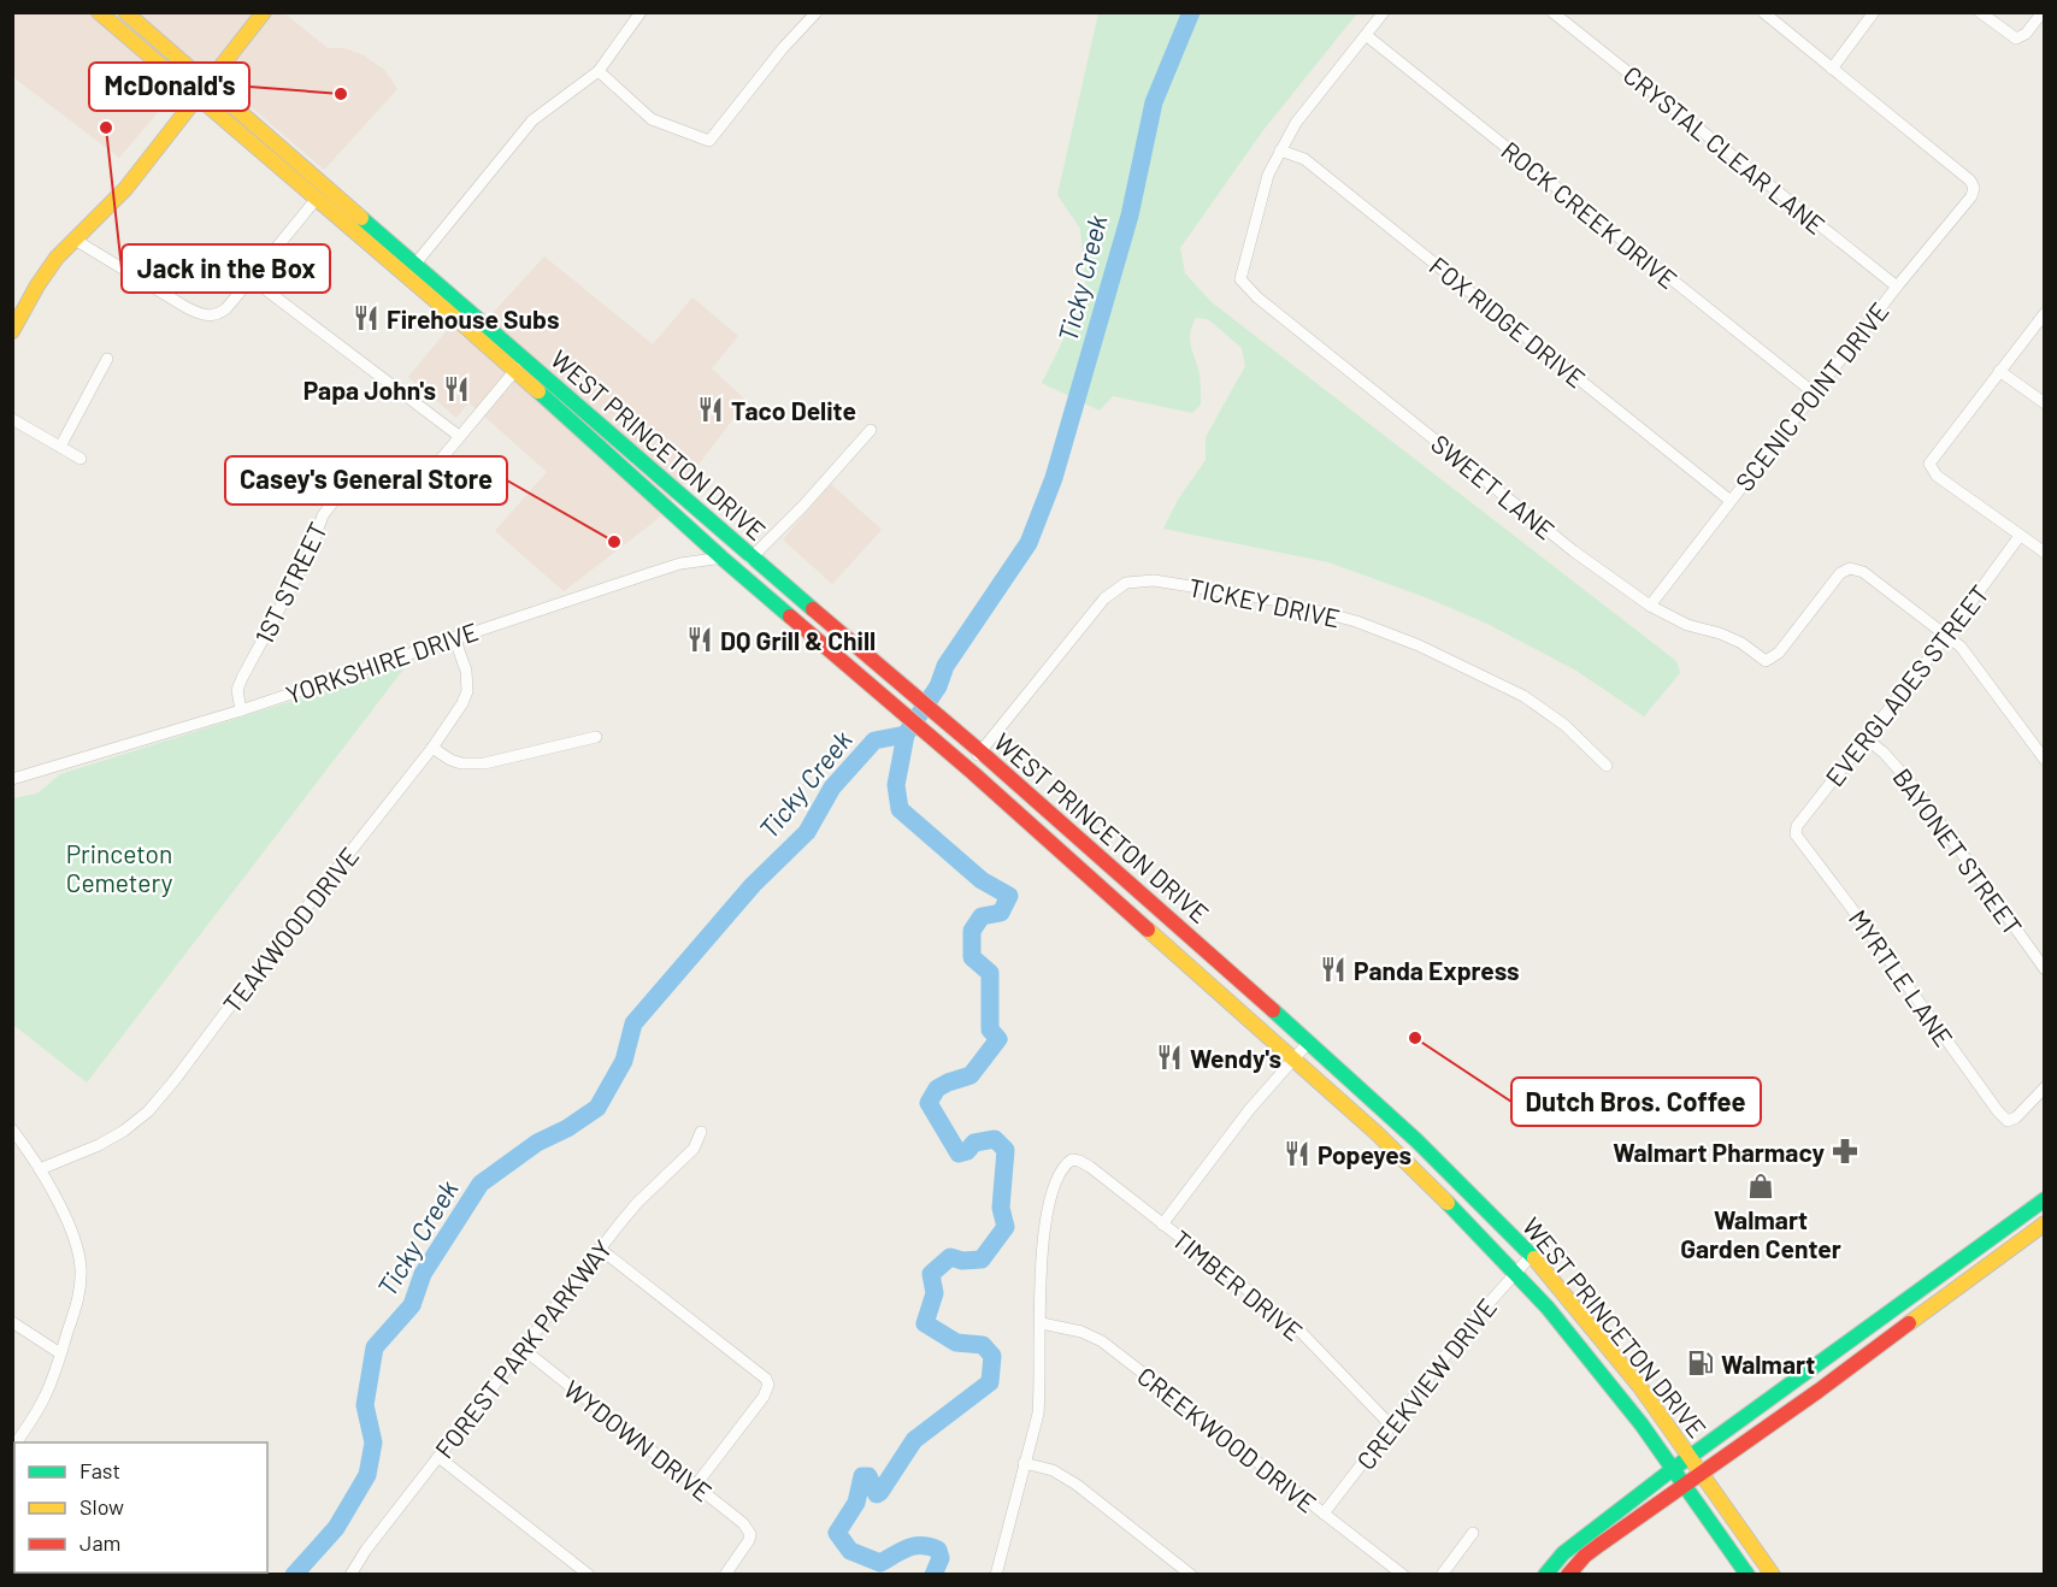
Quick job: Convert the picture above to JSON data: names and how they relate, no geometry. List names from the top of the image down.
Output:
{
  "streets": {
    "main road": ["WEST PRINCETON DRIVE"],
    "street": [
      "CRYSTAL CLEAR LANE",
      "ROCK CREEK DRIVE",
      "FOX RIDGE DRIVE",
      "SCENIC POINT DRIVE",
      "SWEET LANE",
      "1ST STREET",
      "TICKEY DRIVE",
      "YORKSHIRE DRIVE",
      "EVERGLADES STREET",
      "BAYONET STREET",
      "TEAKWOOD DRIVE",
      "MYRTLE LANE",
      "TIMBER DRIVE",
      "FOREST PARK PARKWAY",
      "CREEKVIEW DRIVE",
      "CREEKWOOD DRIVE",
      "WYDOWN DRIVE"
    ]
  },
  "crossings": [
    ["CRYSTAL CLEAR LANE", "SCENIC POINT DRIVE"],
    ["ROCK CREEK DRIVE", "SCENIC POINT DRIVE"],
    ["FOX RIDGE DRIVE", "SCENIC POINT DRIVE"],
    ["FOX RIDGE DRIVE", "SWEET LANE"],
    ["SCENIC POINT DRIVE", "SWEET LANE"],
    ["WEST PRINCETON DRIVE", "TICKEY DRIVE"],
    ["WEST PRINCETON DRIVE", "YORKSHIRE DRIVE"],
    ["WEST PRINCETON DRIVE", "CREEKVIEW DRIVE"],
    ["SWEET LANE", "EVERGLADES STREET"],
    ["1ST STREET", "YORKSHIRE DRIVE"],
    ["YORKSHIRE DRIVE", "TEAKWOOD DRIVE"],
    ["EVERGLADES STREET", "BAYONET STREET"],
    ["EVERGLADES STREET", "MYRTLE LANE"],
    ["TIMBER DRIVE", "CREEKVIEW DRIVE"],
    ["TIMBER DRIVE", "CREEKWOOD DRIVE"],
    ["FOREST PARK PARKWAY", "WYDOWN DRIVE"],
    ["CREEKVIEW DRIVE", "CREEKWOOD DRIVE"]
  ],
  "water": ["Ticky Creek"],
  "parks": ["Princeton Cemetery"],
  "places": {
    "other": [
      "McDonald's",
      "Jack in the Box",
      "Casey's General Store",
      "Dutch Bros. Coffee"
    ],
    "restaurant": [
      "Firehouse Subs",
      "Papa John's",
      "Taco Delite",
      "DQ Grill & Chill",
      "Panda Express",
      "Wendy's",
      "Popeyes"
    ],
    "pharmacy": ["Walmart Pharmacy"],
    "shop": ["Walmart Garden Center"],
    "fuel station": ["Walmart"]
  },
  "legend": ["Fast", "Slow", "Jam"]
}
